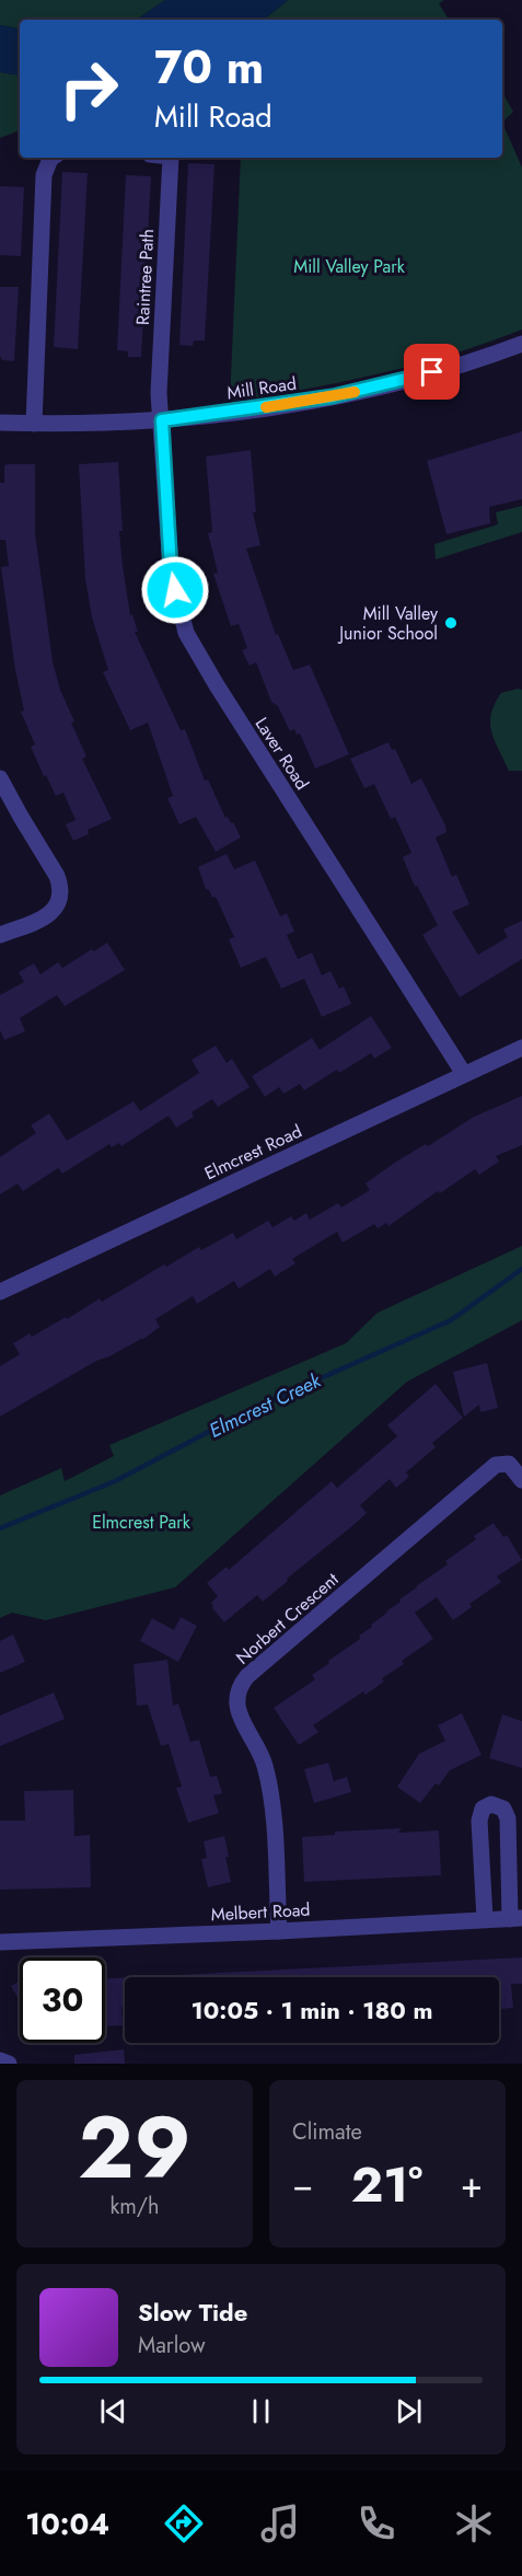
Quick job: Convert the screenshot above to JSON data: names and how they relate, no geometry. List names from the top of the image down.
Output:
{
  "streets": {
    "street": [
      "Raintree Path",
      "Mill Road",
      "Laver Road",
      "Elmcrest Road",
      "Norbert Crescent",
      "Melbert Road"
    ]
  },
  "crossings": [
    ["Raintree Path", "Mill Road"],
    ["Raintree Path", "Laver Road"],
    ["Mill Road", "Laver Road"],
    ["Laver Road", "Elmcrest Road"],
    ["Norbert Crescent", "Melbert Road"]
  ],
  "water": ["Elmcrest Creek"],
  "parks": ["Mill Valley Park", "Elmcrest Park"],
  "places": ["Mill Valley Junior School"],
  "page": {
    "turn": ["70 m", "Mill Road"],
    "limit": "30",
    "trip": "10:05 · 1 min · 180 m",
    "tile": [
      ["29", "km/h"],
      "Climate"
    ],
    "heat": ["−", "21°", "+"],
    "song": ["Slow Tide", "Marlow"],
    "tabs": "10:04"
  }
}
